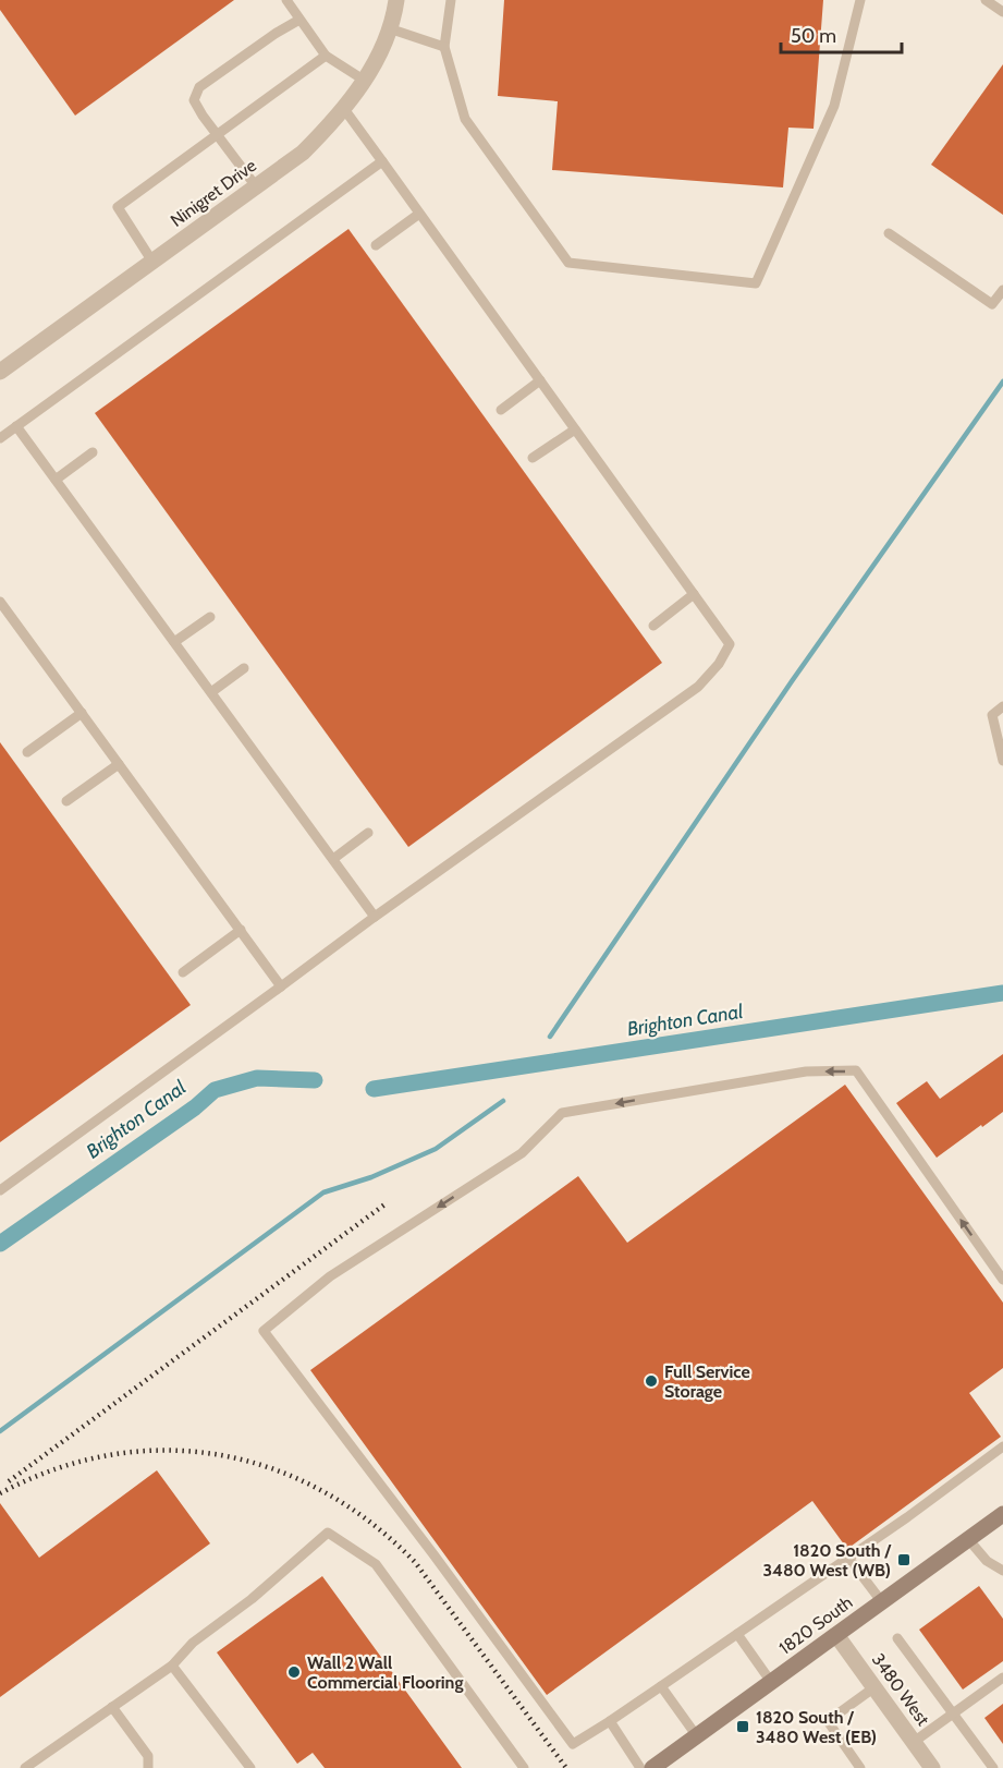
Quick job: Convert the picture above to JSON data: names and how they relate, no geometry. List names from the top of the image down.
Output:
{
  "streets": {
    "street": ["Ninigret Drive", "1820 South", "3480 West"]
  },
  "crossings": [
    ["1820 South", "3480 West"]
  ],
  "water": ["Brighton Canal"],
  "places": {
    "other": ["Full Service Storage", "Wall 2 Wall Commercial Flooring"],
    "transit": ["1820 South / 3480 West (WB)", "1820 South / 3480 West (EB)"]
  },
  "scale_bar": "50 m"
}
